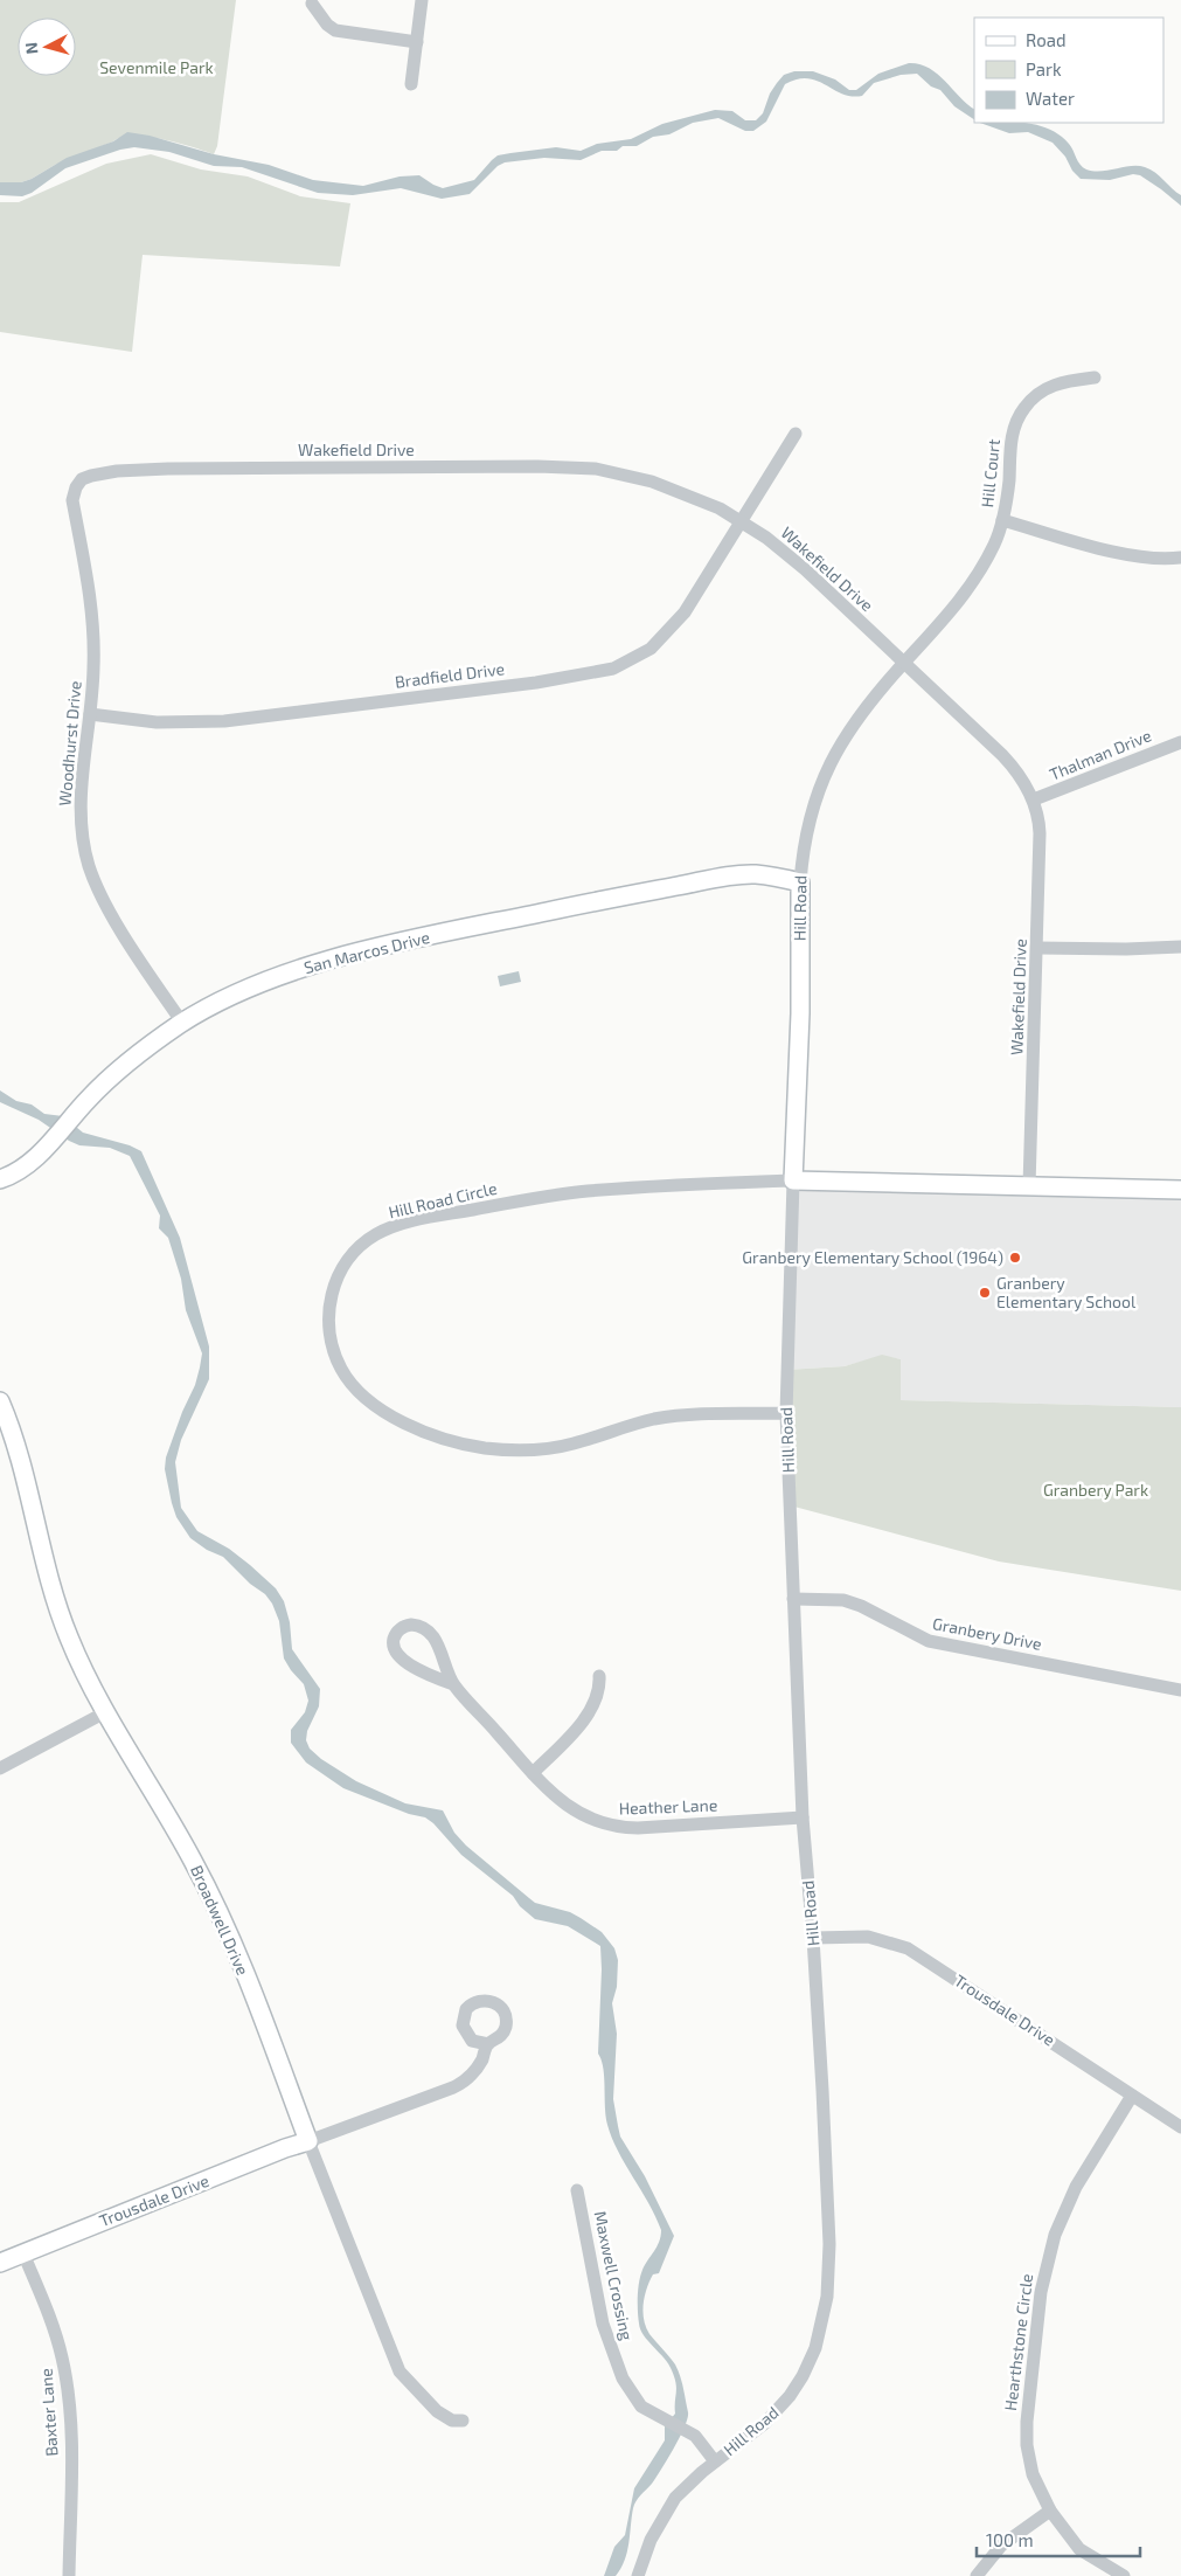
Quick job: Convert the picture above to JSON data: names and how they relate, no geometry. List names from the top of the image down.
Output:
{
  "streets": {
    "street": [
      "Wakefield Drive",
      "Hill Court",
      "Bradfield Drive",
      "Woodhurst Drive",
      "Thalman Drive",
      "Hill Road",
      "San Marcos Drive",
      "Hill Road Circle",
      "Granbery Drive",
      "Heather Lane",
      "Broadwell Drive",
      "Trousdale Drive",
      "Maxwell Crossing",
      "Hearthstone Circle",
      "Baxter Lane"
    ]
  },
  "crossings": [
    ["Wakefield Drive", "Hill Court"],
    ["Wakefield Drive", "Bradfield Drive"],
    ["Wakefield Drive", "Woodhurst Drive"],
    ["Wakefield Drive", "Thalman Drive"],
    ["Wakefield Drive", "Hill Road"],
    ["Hill Court", "Hill Road"],
    ["Bradfield Drive", "Woodhurst Drive"],
    ["Woodhurst Drive", "San Marcos Drive"],
    ["Hill Road", "San Marcos Drive"],
    ["Hill Road", "Hill Road Circle"],
    ["Hill Road", "Granbery Drive"],
    ["Hill Road", "Heather Lane"],
    ["Hill Road", "Trousdale Drive"],
    ["Hill Road", "Maxwell Crossing"],
    ["Broadwell Drive", "Trousdale Drive"],
    ["Trousdale Drive", "Hearthstone Circle"],
    ["Trousdale Drive", "Baxter Lane"]
  ],
  "parks": ["Sevenmile Park", "Granbery Park"],
  "places": ["Granbery Elementary School (1964)", "Granbery Elementary School"],
  "legend": ["Road", "Park", "Water"],
  "scale_bar": "100 m",
  "north": "left"
}
